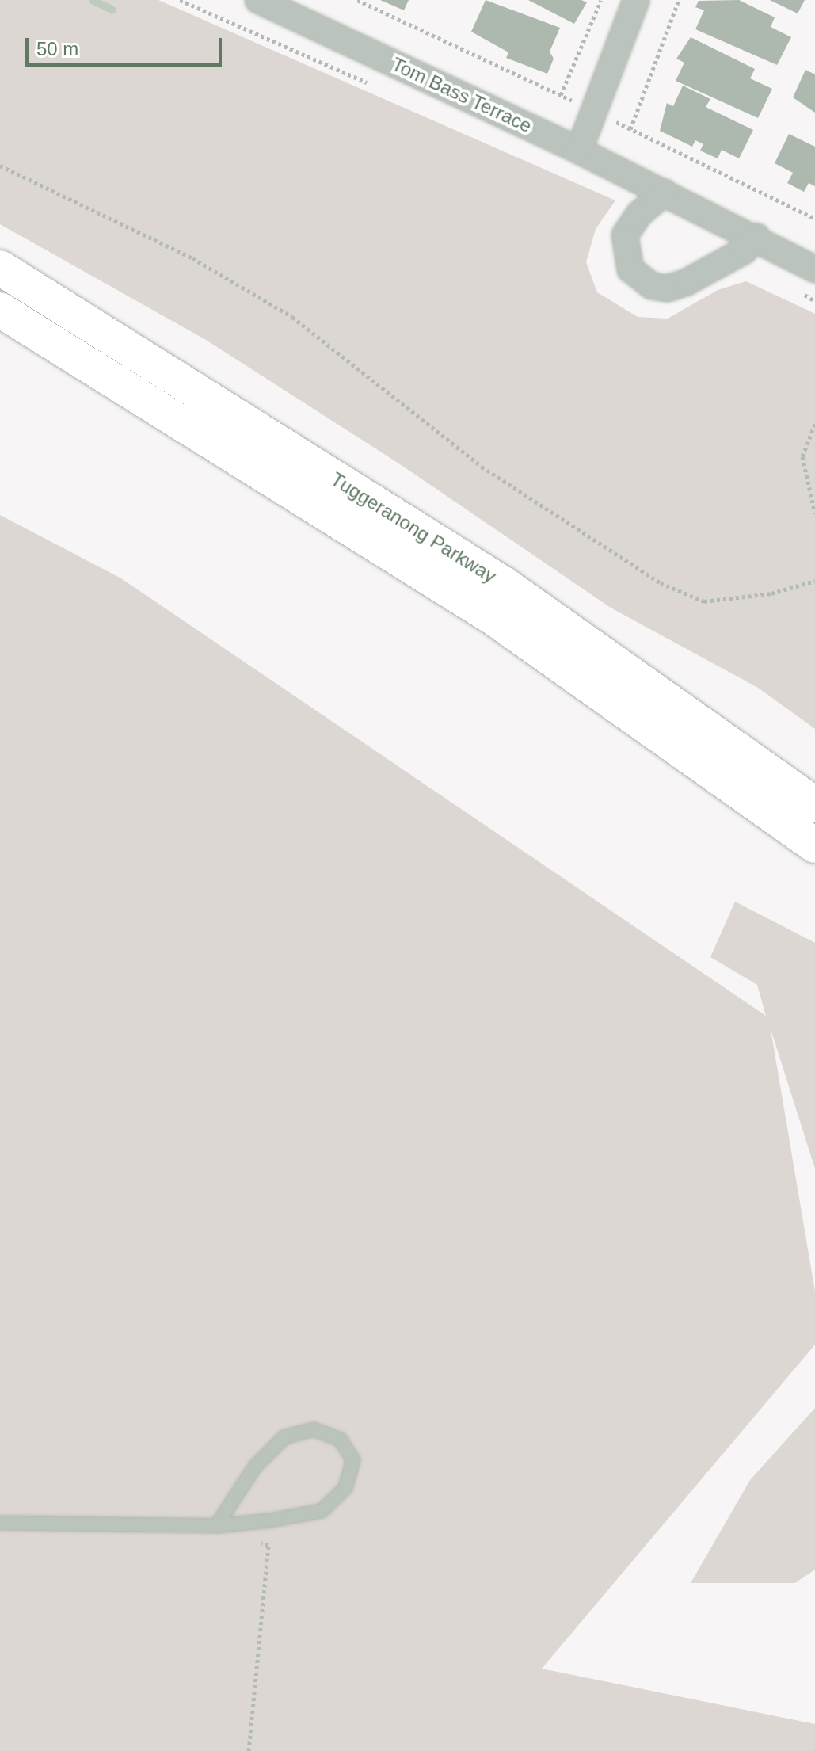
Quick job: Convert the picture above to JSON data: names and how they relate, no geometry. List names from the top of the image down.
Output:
{
  "streets": {
    "highway": ["Tuggeranong Parkway"],
    "street": ["Tom Bass Terrace"]
  },
  "scale_bar": "50 m"
}
